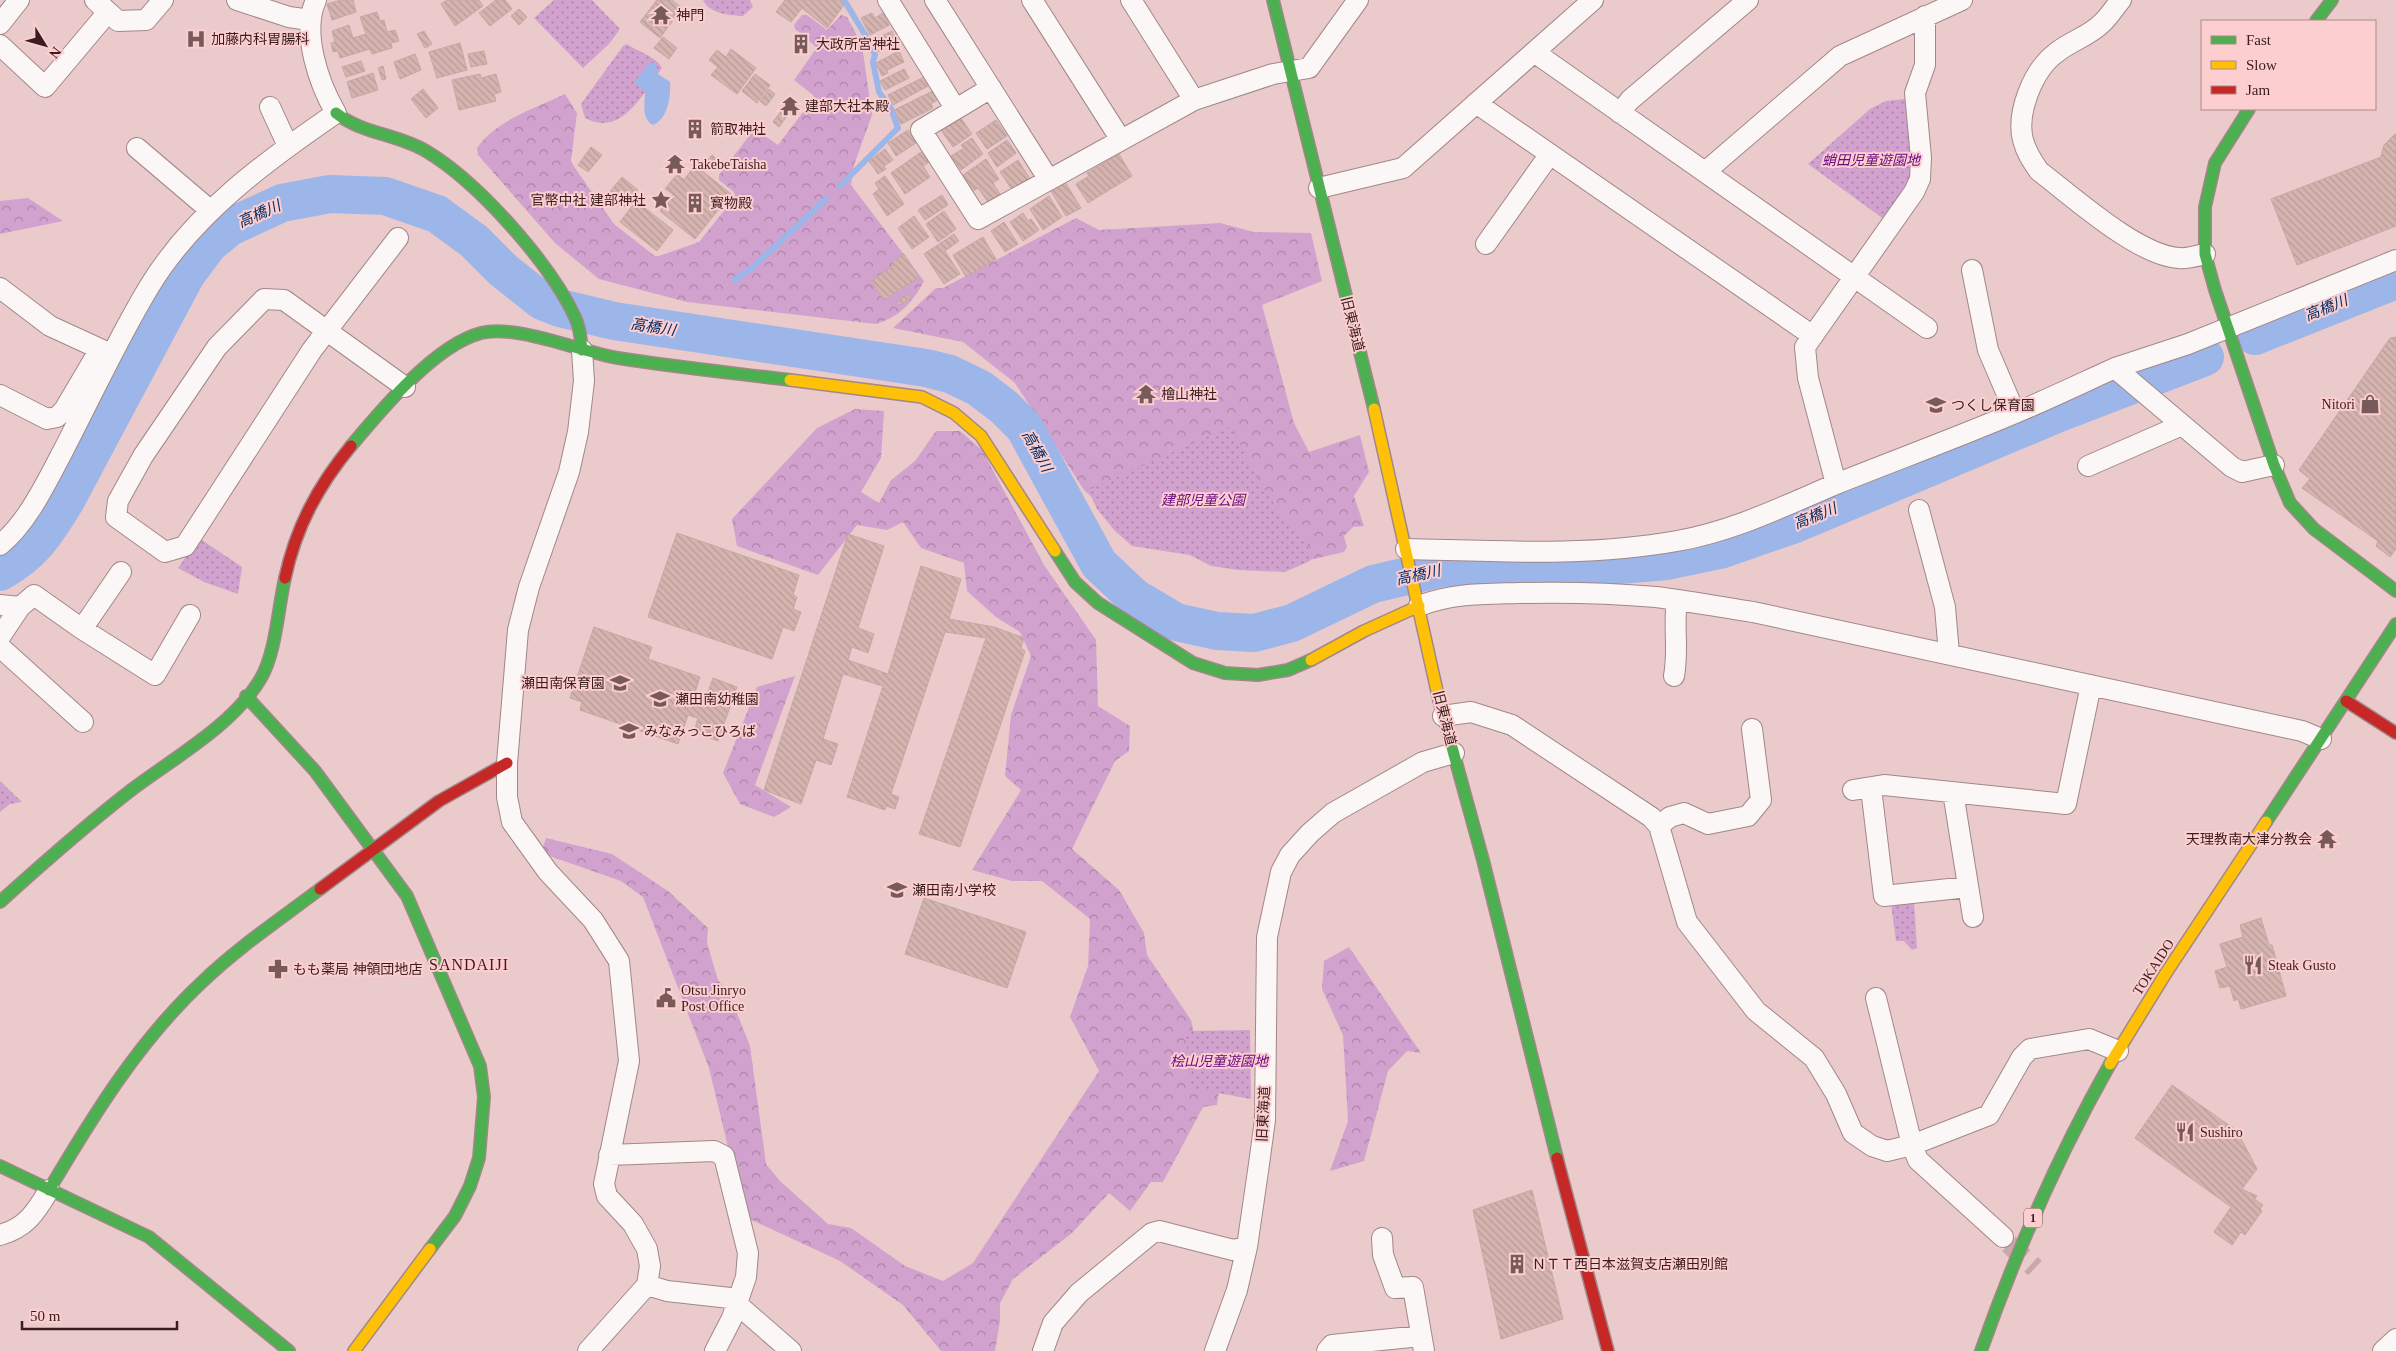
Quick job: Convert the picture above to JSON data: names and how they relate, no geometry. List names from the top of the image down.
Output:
{
  "streets": {
    "main road": ["旧東海道", "TOKAIDO", "1"]
  },
  "districts": ["SANDAIJI"],
  "water": ["高橋川"],
  "parks": ["蛸田児童遊園地", "建部児童公園", "桧山児童遊園地"],
  "places": {
    "temple": [
      "神門",
      "建部大社本殿",
      "TakebeTaisha",
      "檜山神社",
      "天理教南大津分教会"
    ],
    "hospital": ["加藤内科胃腸科"],
    "building": [
      "大政所宮神社",
      "箭取神社",
      "寳物殿",
      "ＮＴＴ西日本滋賀支店瀬田別館"
    ],
    "place": ["官幣中社 建部神社"],
    "shop": ["Nitori"],
    "school or university": [
      "つくし保育園",
      "瀬田南保育園",
      "瀬田南幼稚園",
      "みなみっこひろば",
      "瀬田南小学校"
    ],
    "restaurant": ["Steak Gusto", "Sushiro"],
    "pharmacy": ["もも薬局 神領団地店"],
    "public building": ["Otsu Jinryo Post Office"]
  },
  "legend": ["Fast", "Slow", "Jam"],
  "scale_bar": "50 m",
  "north": "bottom right"
}
